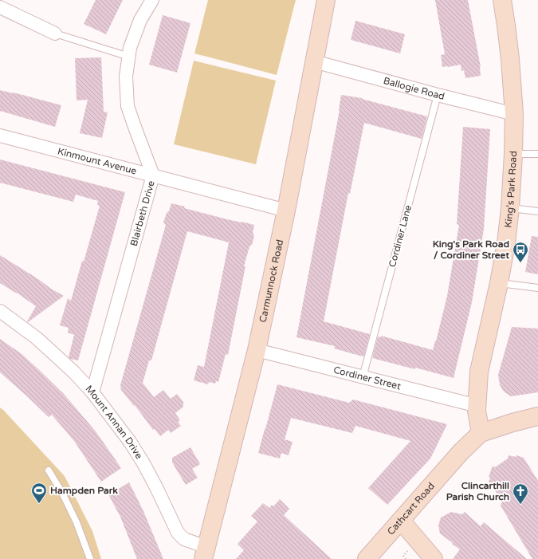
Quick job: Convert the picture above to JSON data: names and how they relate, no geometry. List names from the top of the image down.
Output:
{
  "streets": {
    "street": [
      "Ballogie Road",
      "Kinmount Avenue",
      "King's Park Road",
      "Blairbeth Drive",
      "Carmunnock Road",
      "Cordiner Street",
      "Mount Annan Drive",
      "Cathcart Road"
    ],
    "lane": ["Cordiner Lane"]
  },
  "crossings": [
    ["Ballogie Road", "King's Park Road"],
    ["Ballogie Road", "Cordiner Lane"],
    ["Ballogie Road", "Carmunnock Road"],
    ["Kinmount Avenue", "Blairbeth Drive"],
    ["Kinmount Avenue", "Carmunnock Road"],
    ["King's Park Road", "Cordiner Street"],
    ["King's Park Road", "Cathcart Road"],
    ["Blairbeth Drive", "Mount Annan Drive"],
    ["Cordiner Lane", "Cordiner Street"],
    ["Carmunnock Road", "Cordiner Street"],
    ["Carmunnock Road", "Mount Annan Drive"]
  ],
  "places": {
    "bus stop": ["King's Park Road / Cordiner Street"],
    "sports": ["Hampden Park"],
    "church": ["Clincarthill Parish Church"]
  }
}
